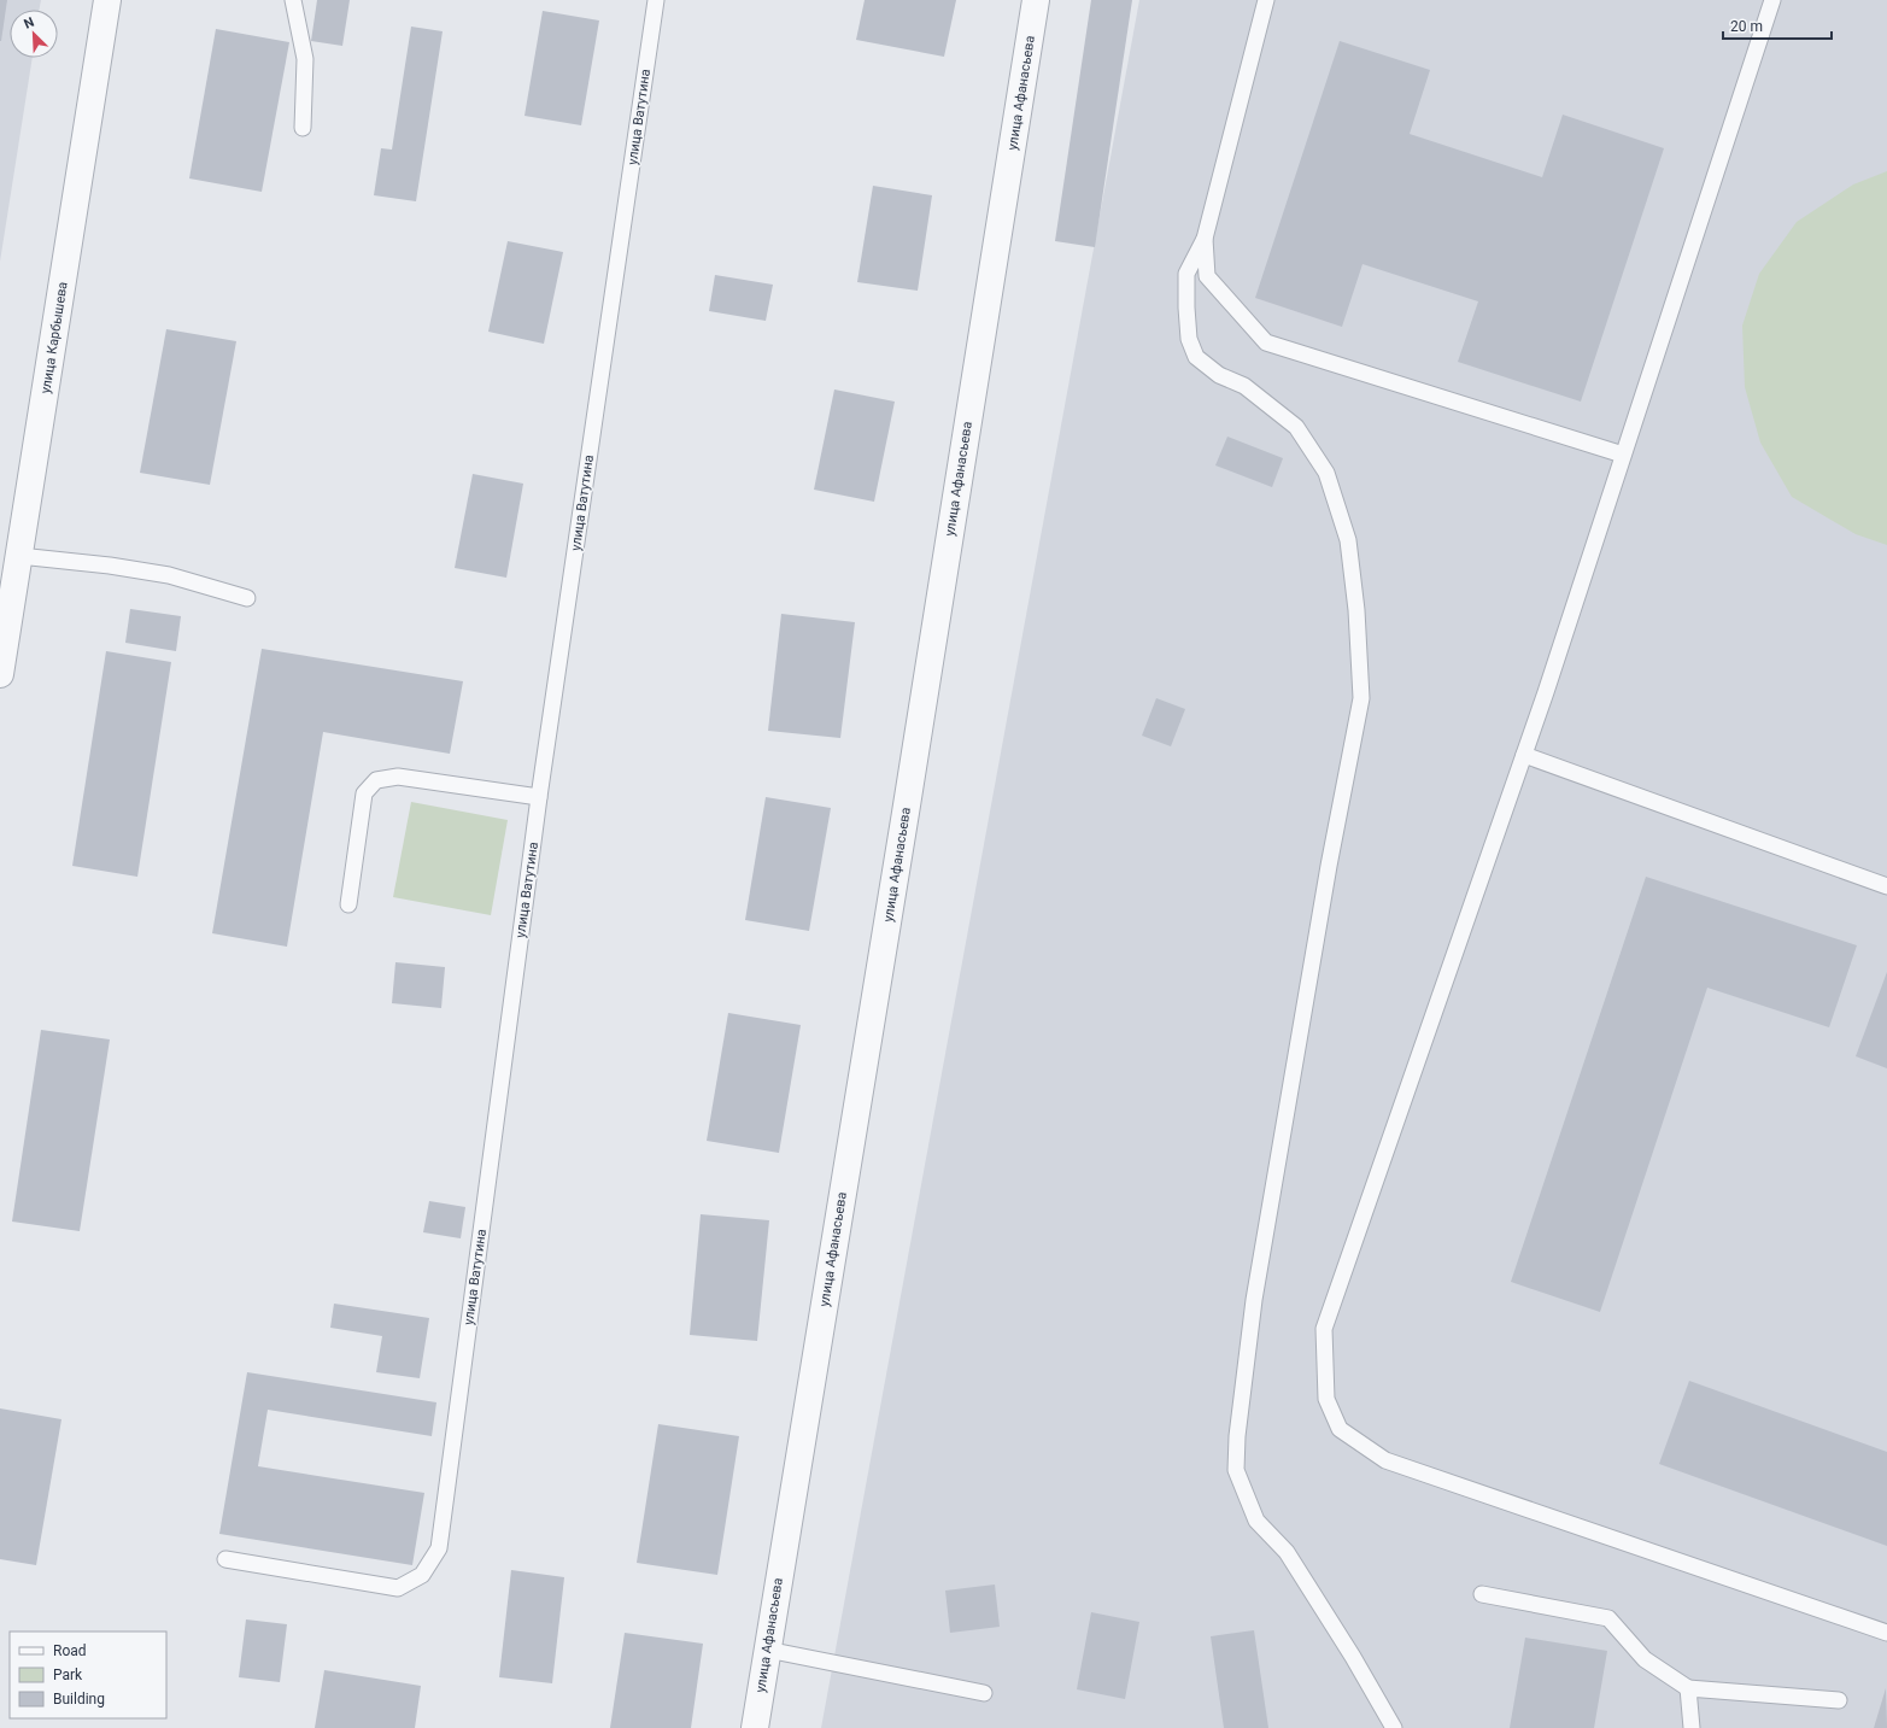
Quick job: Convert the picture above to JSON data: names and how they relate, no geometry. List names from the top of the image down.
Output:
{
  "streets": {
    "street": ["улица Афанасьева", "улица Карбышева"],
    "lane": ["улица Ватутина"]
  },
  "legend": ["Road", "Park", "Building"],
  "scale_bar": "20 m",
  "north": "top left"
}
